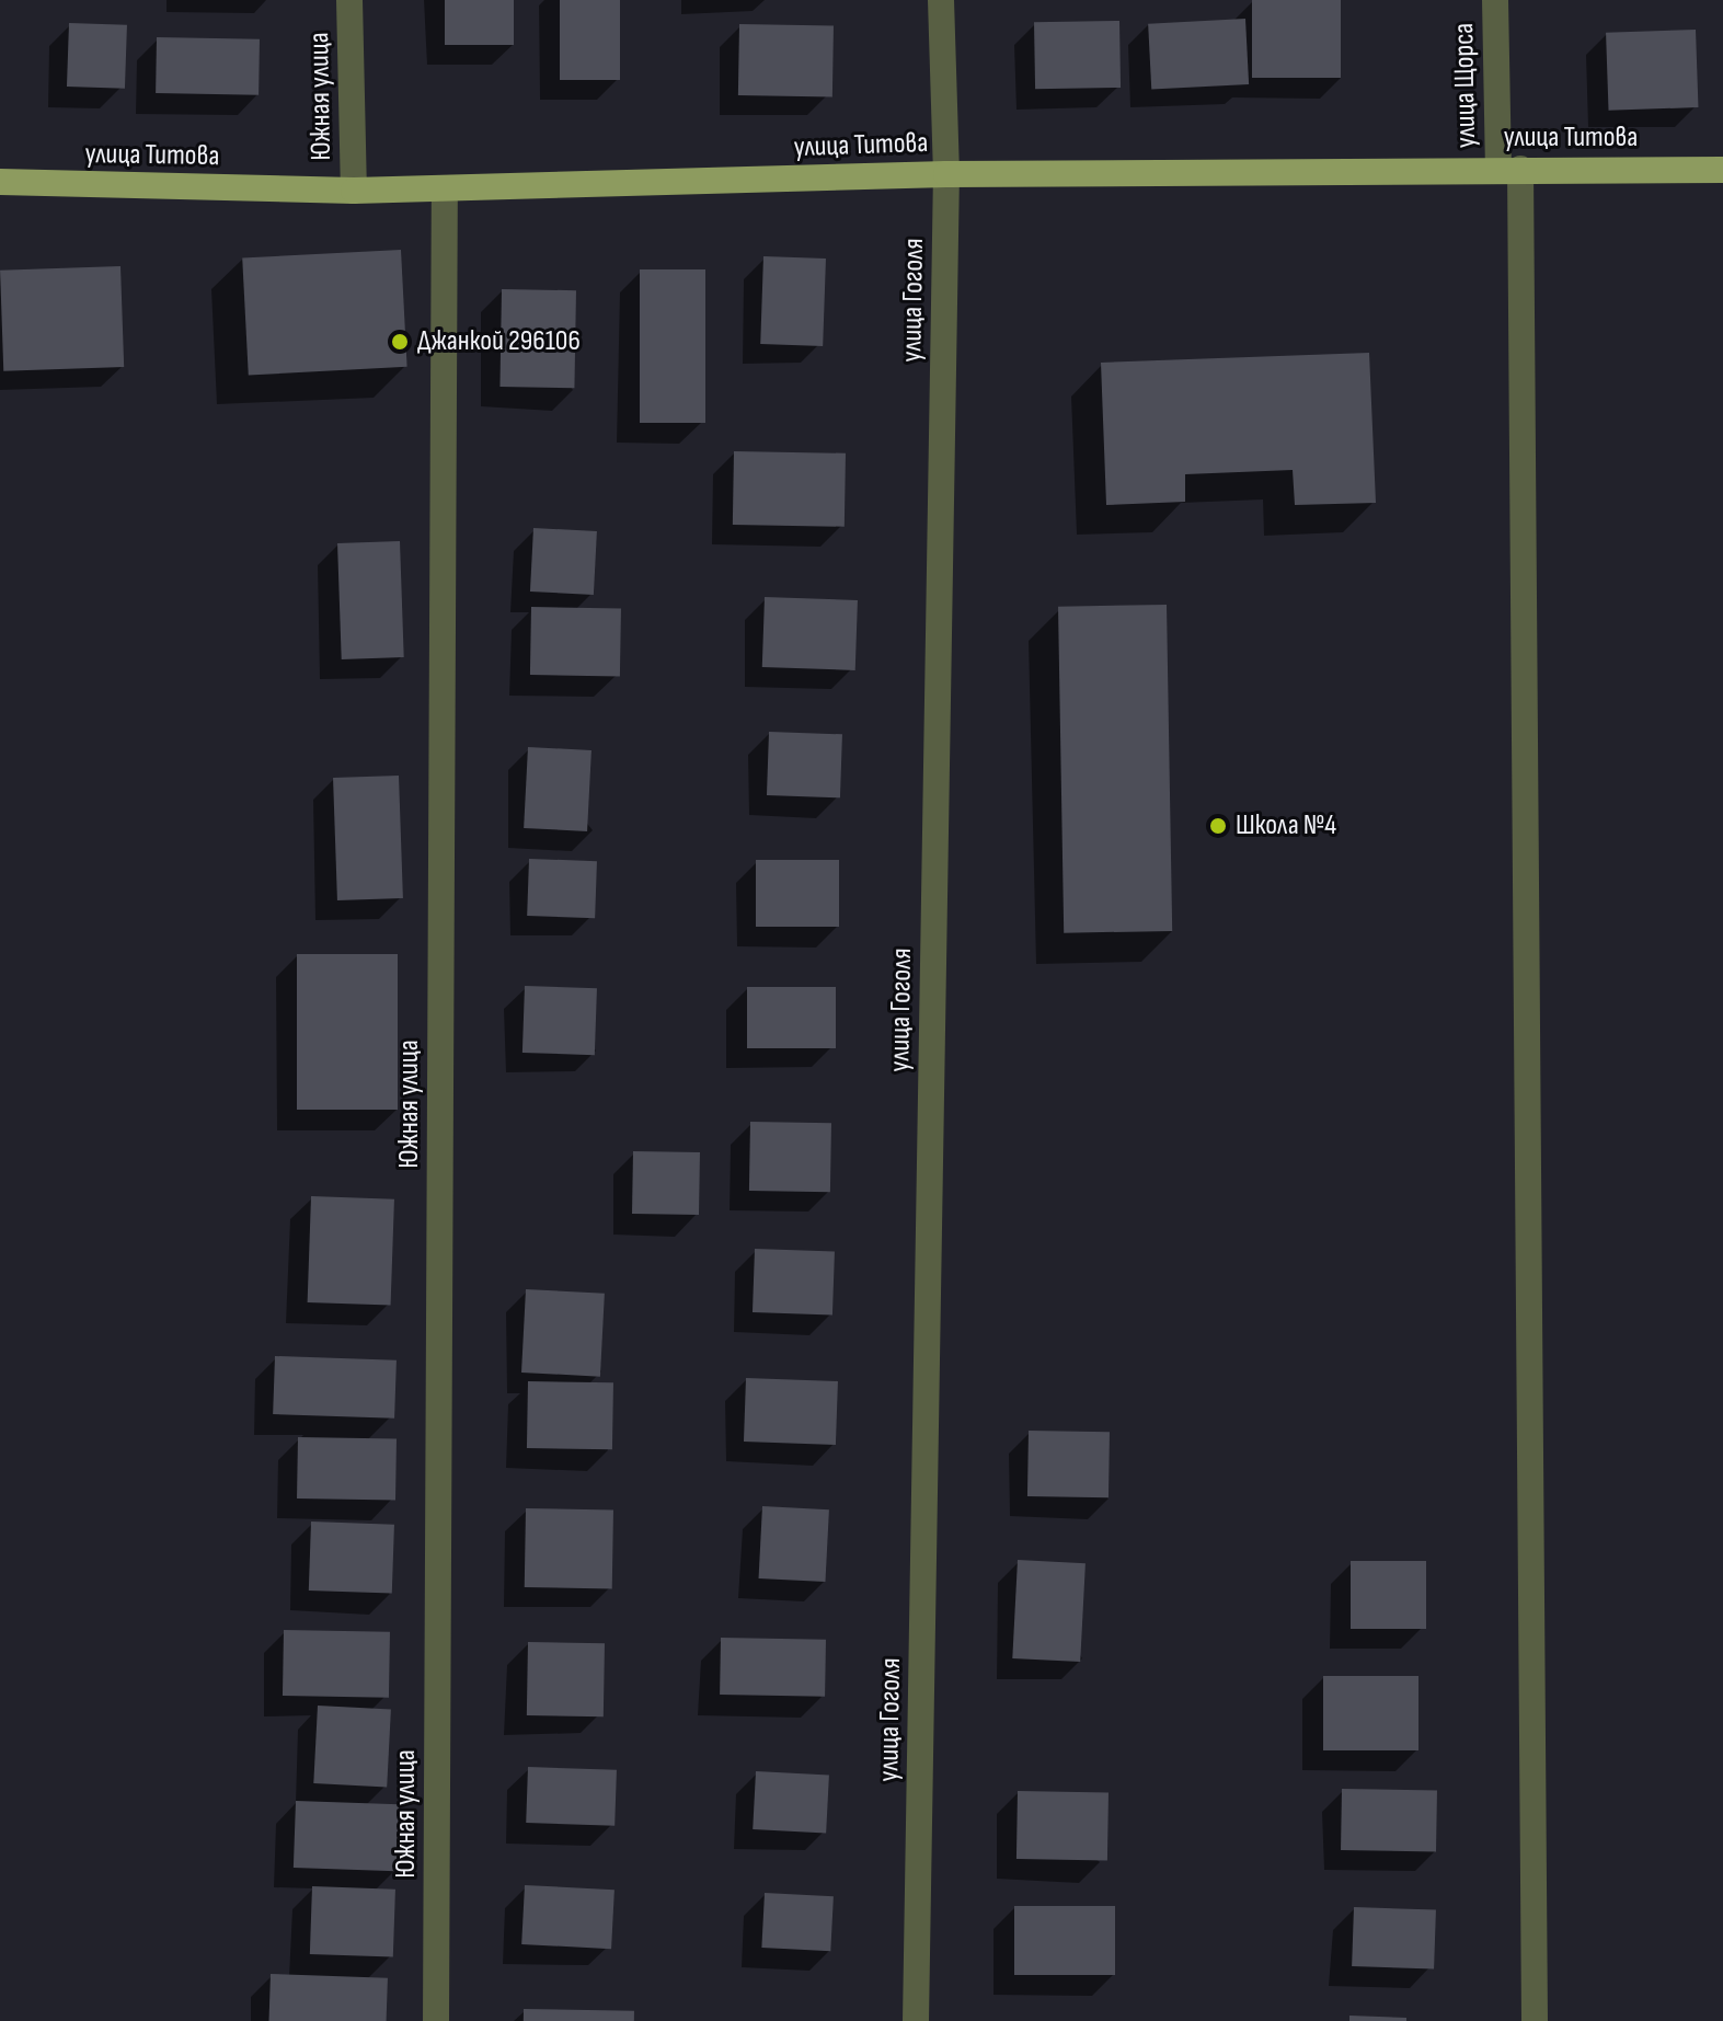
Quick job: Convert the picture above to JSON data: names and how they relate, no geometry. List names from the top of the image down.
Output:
{
  "streets": {
    "main road": ["улица Титова"],
    "street": ["улица Щорса", "Южная улица", "улица Гоголя"]
  },
  "crossings": [
    ["улица Щорса", "улица Титова"],
    ["Южная улица", "улица Титова"],
    ["улица Титова", "улица Гоголя"]
  ],
  "places": ["Джанкой 296106", "Школа №4"]
}
